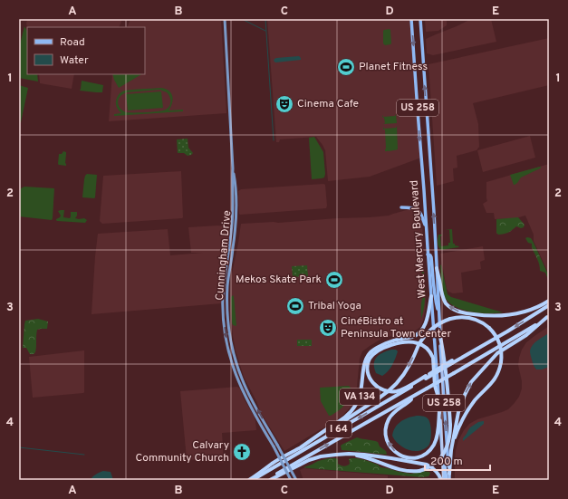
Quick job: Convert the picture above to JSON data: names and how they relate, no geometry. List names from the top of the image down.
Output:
{
  "streets": {
    "highway": [
      "US 258",
      "West Mercury Boulevard",
      "VA 134",
      "I 64"
    ],
    "main road": ["Cunningham Drive"]
  },
  "crossings": [
    ["West Mercury Boulevard", "VA 134"]
  ],
  "places": {
    "sports": ["Planet Fitness", "Mekos Skate Park", "Tribal Yoga"],
    "theatre": ["Cinema Cafe", "CinéBistro at Peninsula Town Center"],
    "church": ["Calvary Community Church"]
  },
  "legend": ["Road", "Water"],
  "scale_bar": "200 m",
  "grid": {
    "columns": [
      "A",
      "B",
      "C",
      "D",
      "E"
    ],
    "rows": [
      "1",
      "2",
      "3",
      "4"
    ]
  }
}
